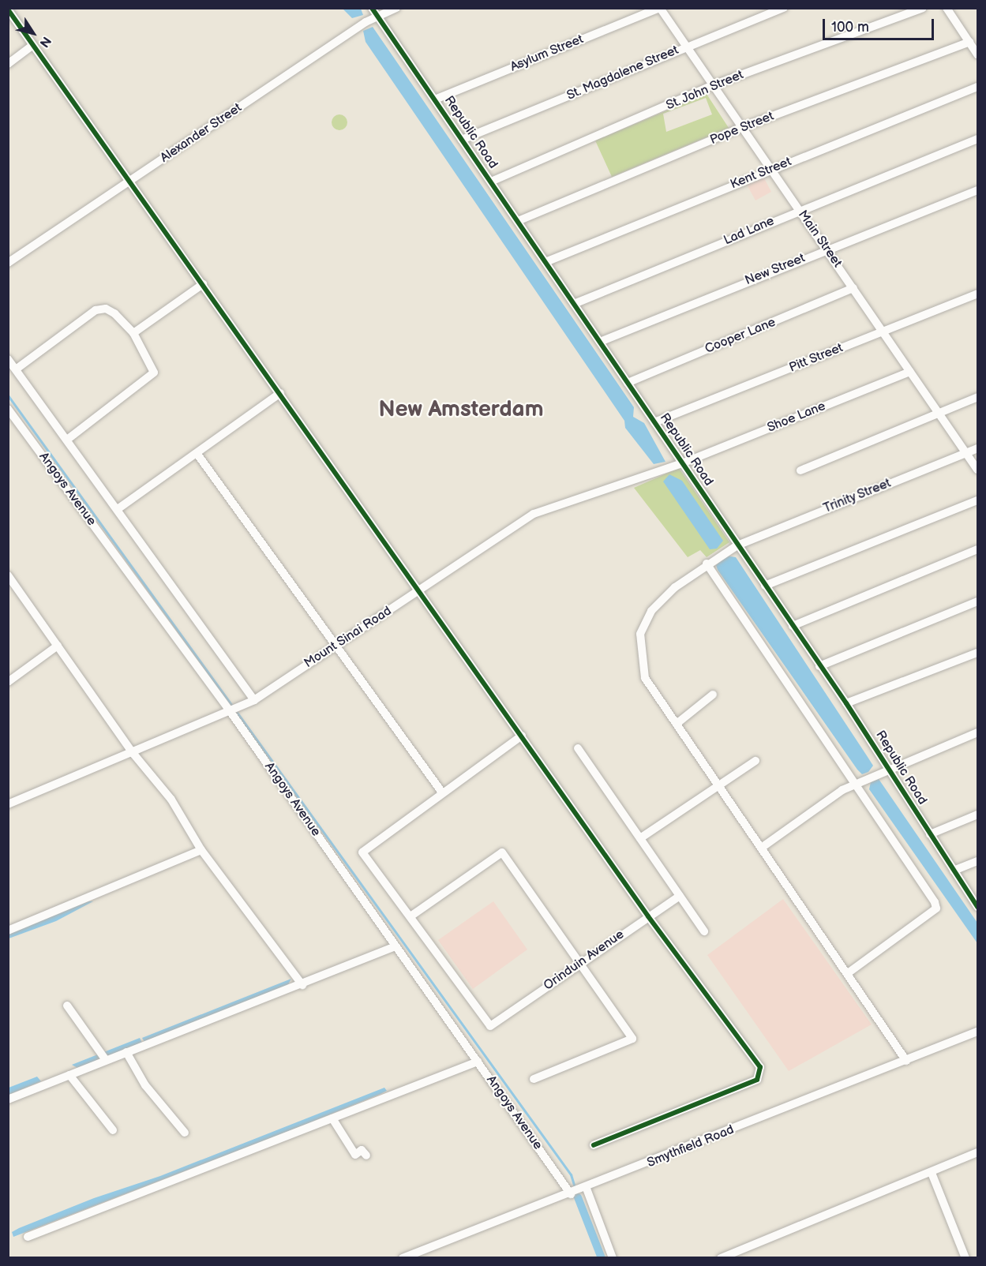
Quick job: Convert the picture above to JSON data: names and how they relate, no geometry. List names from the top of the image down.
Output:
{
  "streets": {
    "street": [
      "Asylum Street",
      "St. Magdalene Street",
      "St. John Street",
      "Pope Street",
      "Republic Road",
      "Alexander Street",
      "Kent Street",
      "Lad Lane",
      "Main Street",
      "New Street",
      "Cooper Lane",
      "Pitt Street",
      "Shoe Lane",
      "Angoys Avenue",
      "Trinity Street",
      "Mount Sinai Road",
      "Orinduin Avenue",
      "Smythfield Road"
    ]
  },
  "crossings": [
    ["Asylum Street", "Republic Road"],
    ["Asylum Street", "Main Street"],
    ["St. Magdalene Street", "Republic Road"],
    ["St. Magdalene Street", "Main Street"],
    ["St. John Street", "Republic Road"],
    ["St. John Street", "Main Street"],
    ["Pope Street", "Republic Road"],
    ["Pope Street", "Main Street"],
    ["Republic Road", "Alexander Street"],
    ["Republic Road", "Kent Street"],
    ["Republic Road", "Lad Lane"],
    ["Republic Road", "New Street"],
    ["Republic Road", "Cooper Lane"],
    ["Republic Road", "Pitt Street"],
    ["Republic Road", "Shoe Lane"],
    ["Republic Road", "Trinity Street"],
    ["Republic Road", "Mount Sinai Road"],
    ["Kent Street", "Main Street"],
    ["Lad Lane", "Main Street"],
    ["Main Street", "New Street"],
    ["Main Street", "Cooper Lane"],
    ["Main Street", "Pitt Street"],
    ["Main Street", "Shoe Lane"],
    ["Main Street", "Trinity Street"],
    ["Shoe Lane", "Mount Sinai Road"],
    ["Angoys Avenue", "Mount Sinai Road"],
    ["Angoys Avenue", "Smythfield Road"],
    ["Trinity Street", "Smythfield Road"]
  ],
  "districts": ["New Amsterdam"],
  "scale_bar": "100 m",
  "north": "bottom right"
}
